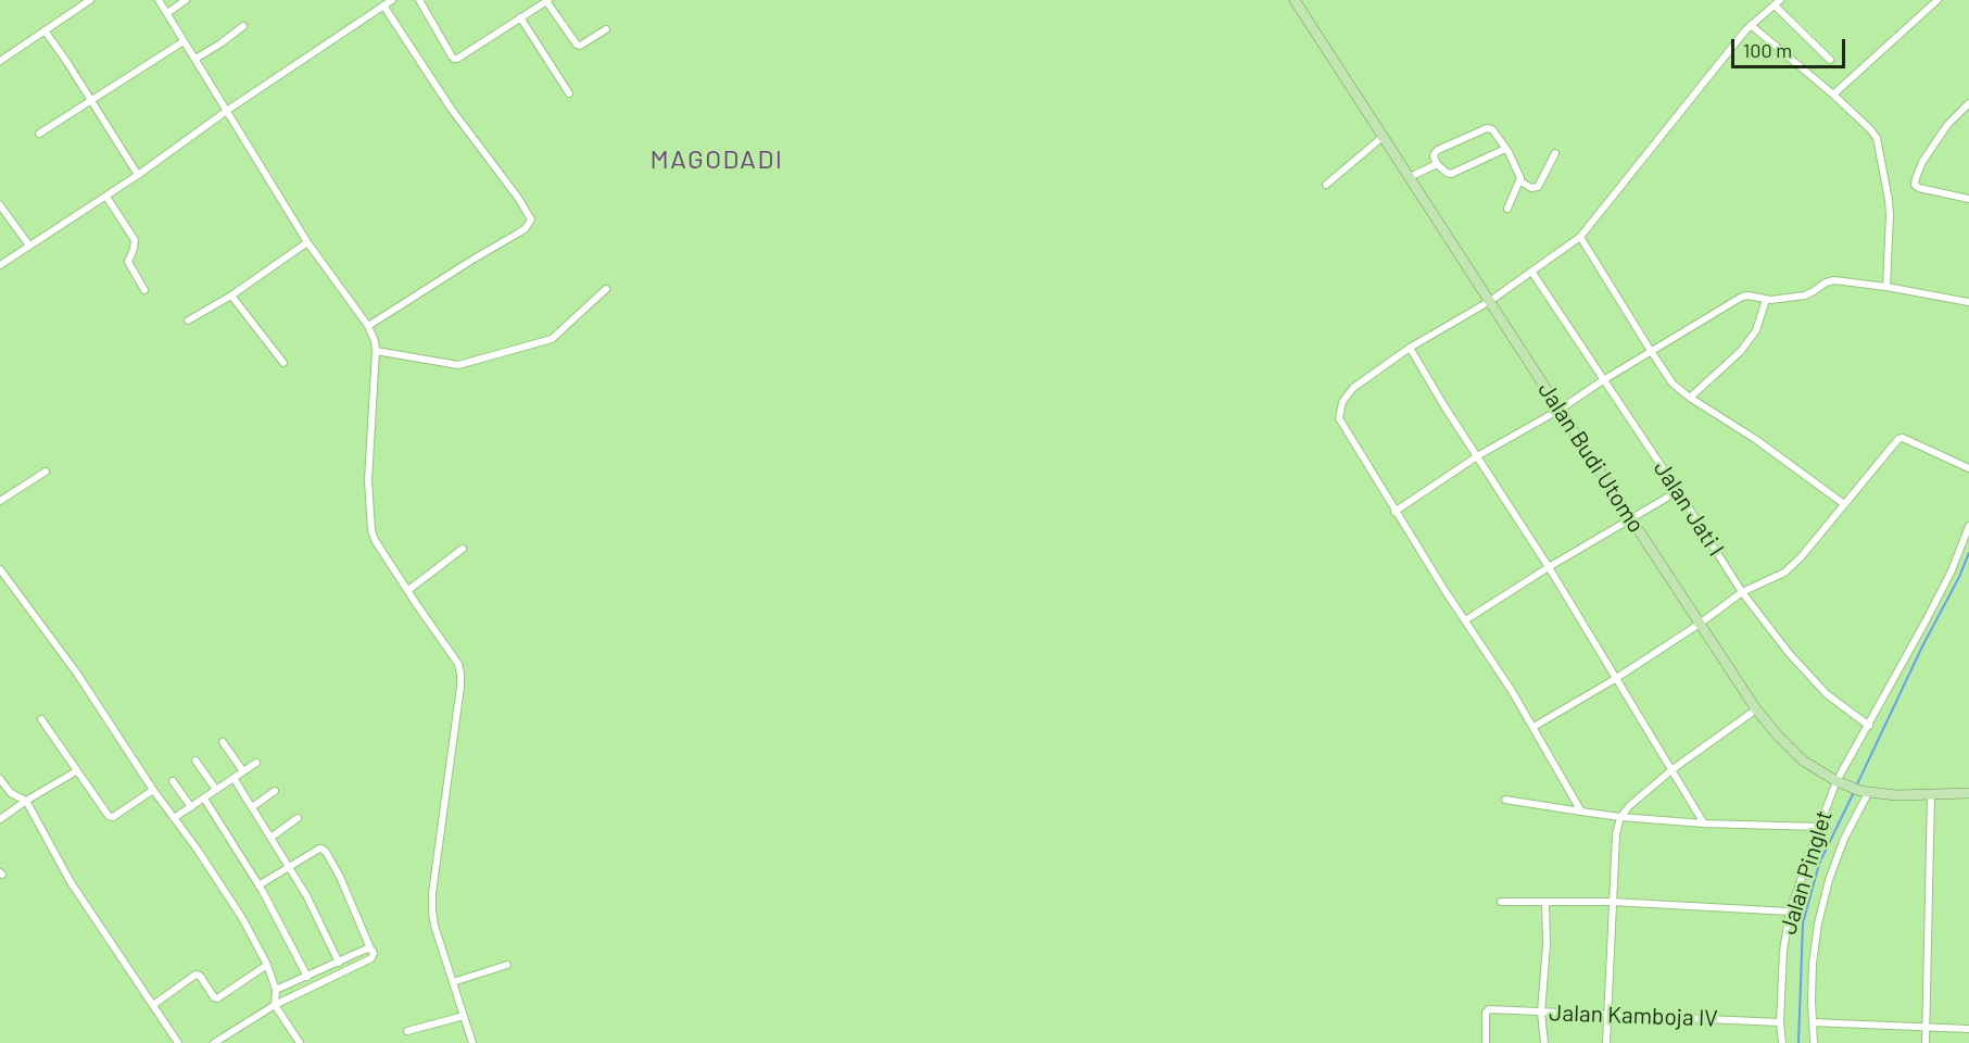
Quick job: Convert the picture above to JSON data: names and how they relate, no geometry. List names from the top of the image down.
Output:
{
  "streets": {
    "main road": ["Jalan Budi Utomo"],
    "street": ["Jalan Jati I", "Jalan Pinglet", "Jalan Kamboja IV"]
  },
  "crossings": [
    ["Jalan Budi Utomo", "Jalan Pinglet"],
    ["Jalan Jati I", "Jalan Pinglet"],
    ["Jalan Pinglet", "Jalan Kamboja IV"]
  ],
  "districts": ["MAGODADI"],
  "scale_bar": "100 m"
}
